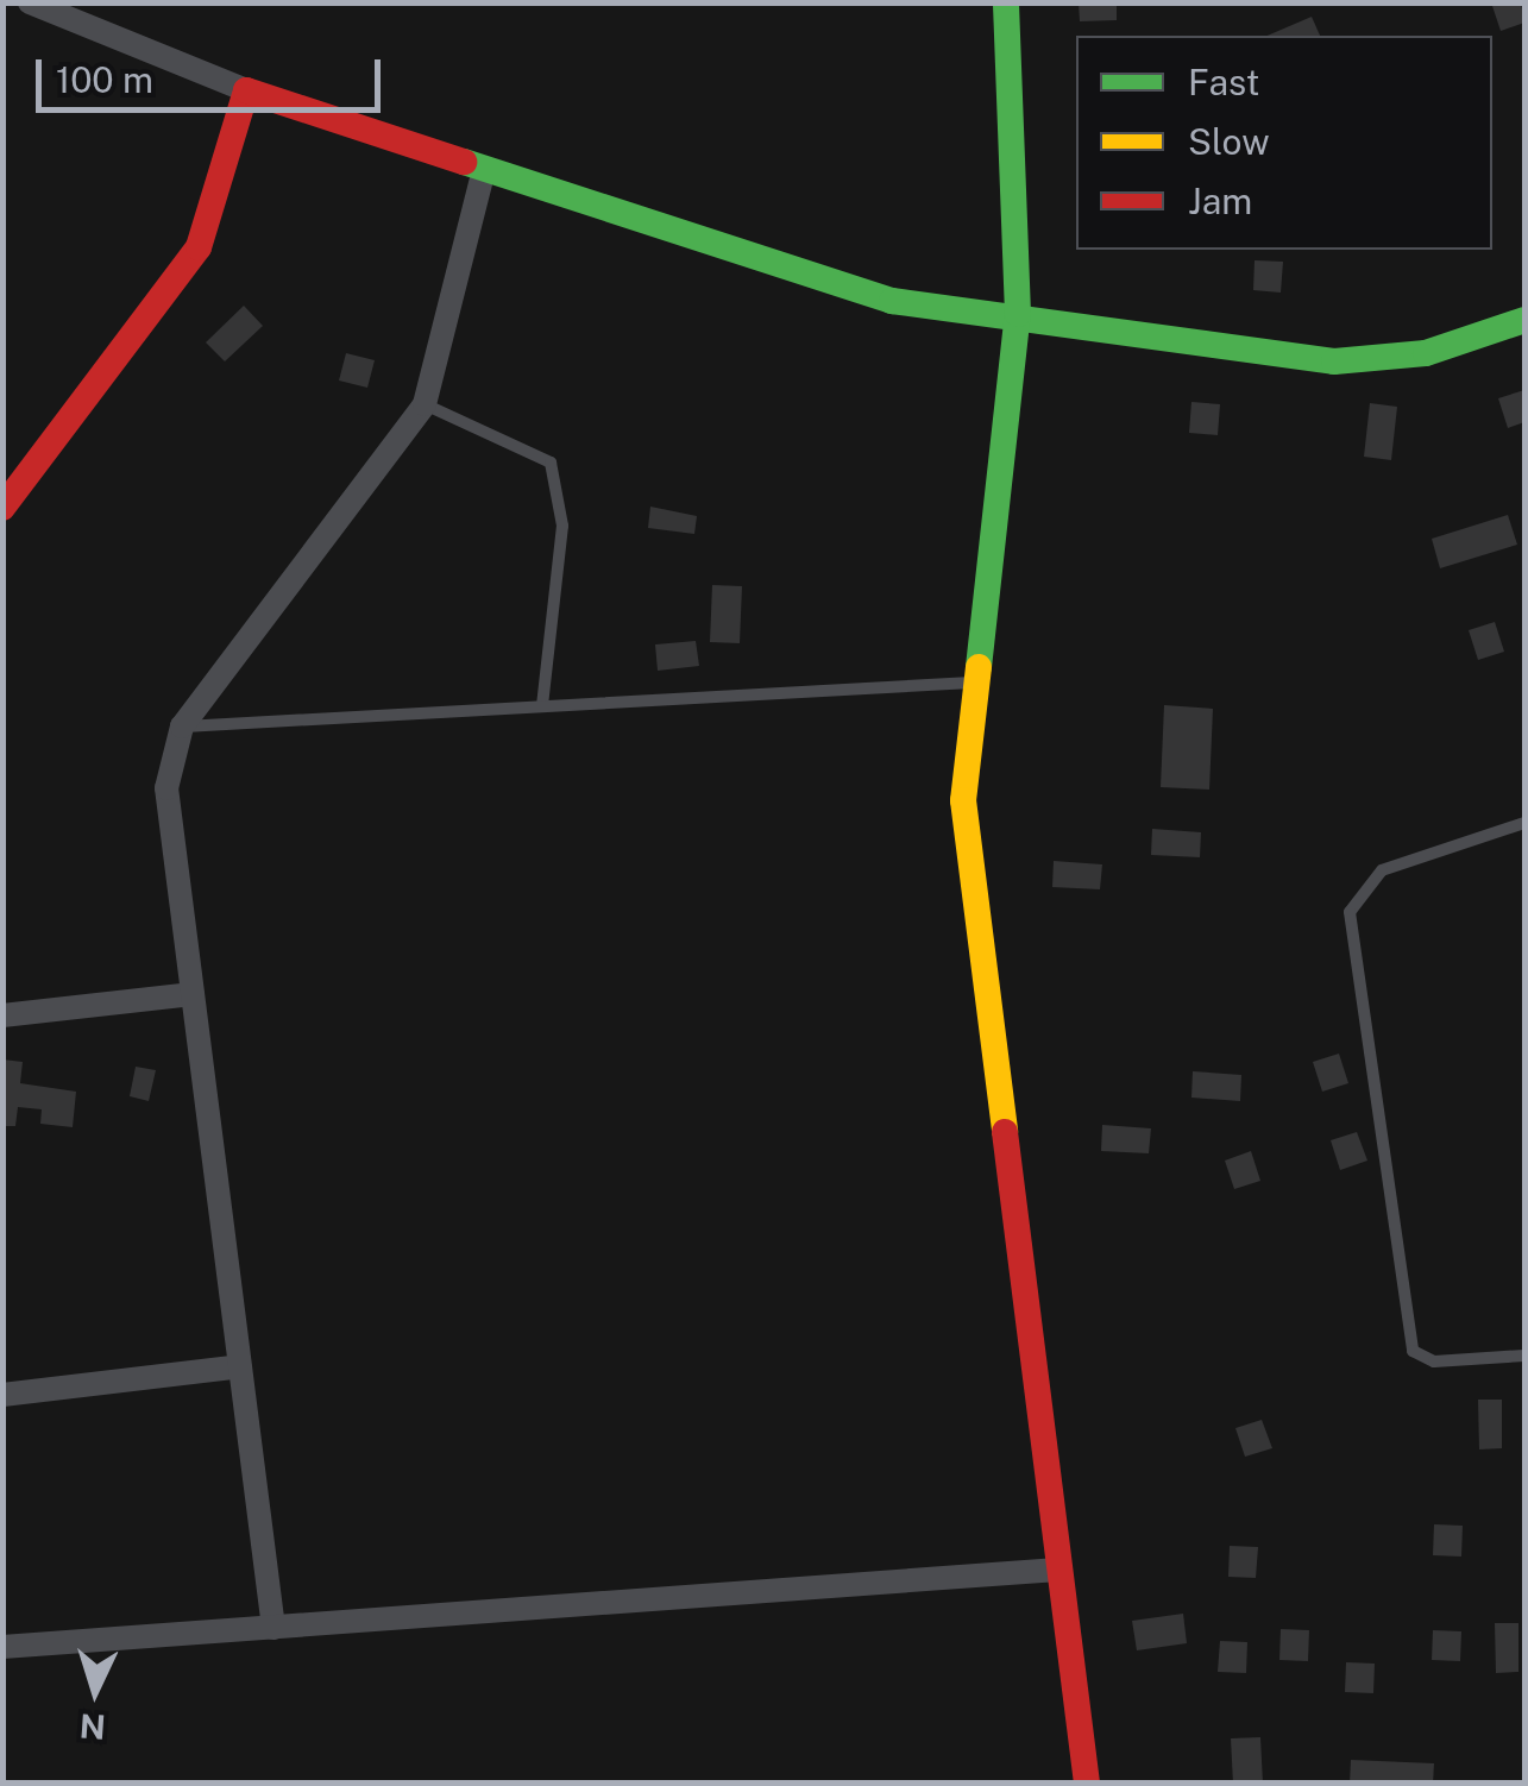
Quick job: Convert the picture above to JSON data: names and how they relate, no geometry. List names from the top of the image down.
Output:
{
  "legend": ["Fast", "Slow", "Jam"],
  "scale_bar": "100 m",
  "north": "bottom"
}
